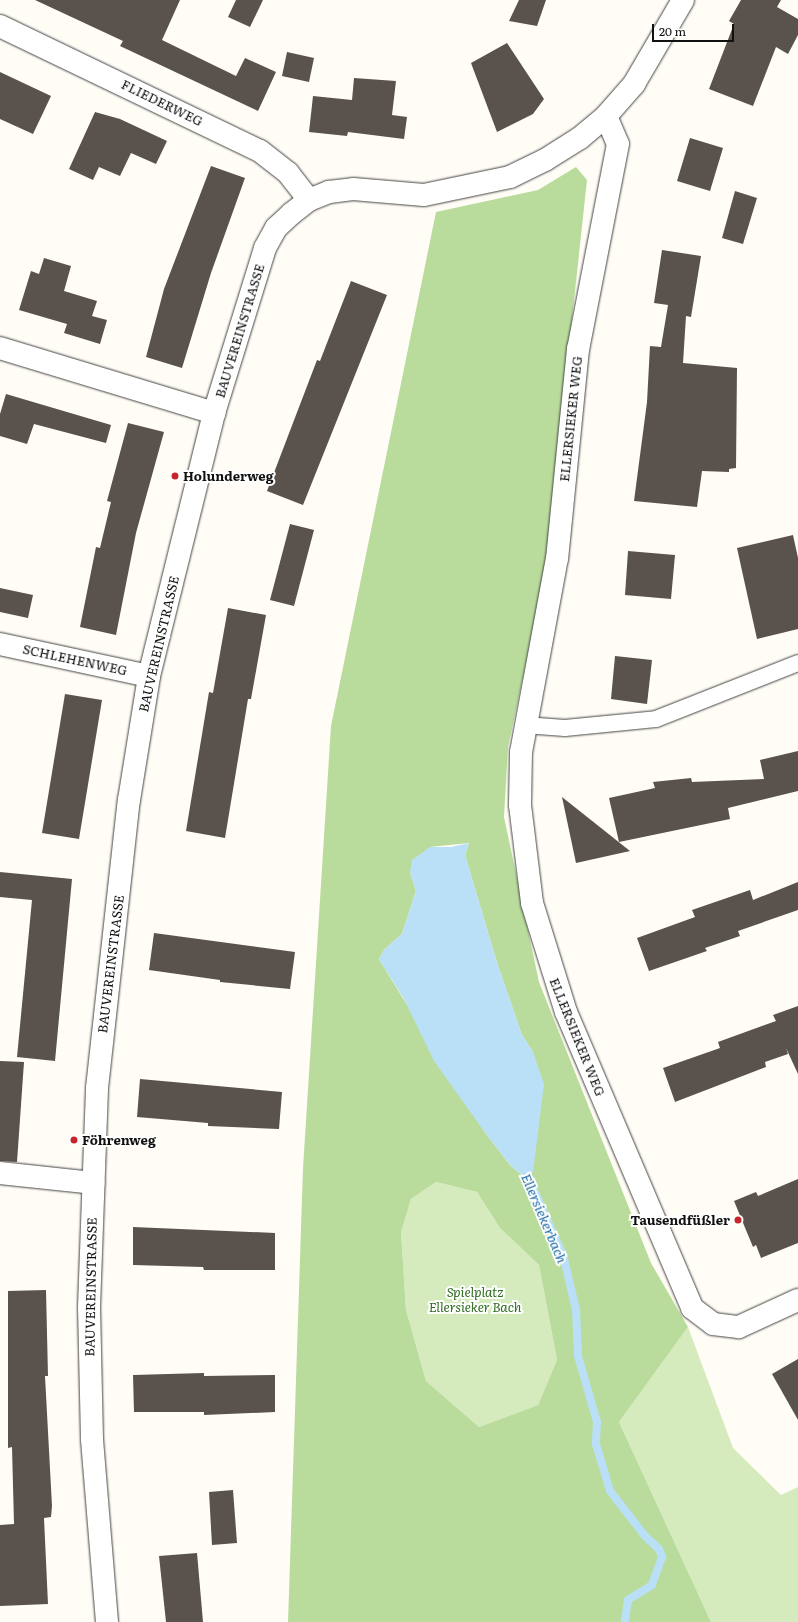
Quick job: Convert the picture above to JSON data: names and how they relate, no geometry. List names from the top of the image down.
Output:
{
  "streets": {
    "street": [
      "FLIEDERWEG",
      "BAUVEREINSTRASSE",
      "ELLERSIEKER WEG",
      "SCHLEHENWEG"
    ]
  },
  "crossings": [
    ["FLIEDERWEG", "BAUVEREINSTRASSE"],
    ["BAUVEREINSTRASSE", "ELLERSIEKER WEG"],
    ["BAUVEREINSTRASSE", "SCHLEHENWEG"]
  ],
  "water": ["Ellersiekerbach"],
  "parks": ["Spielplatz Ellersieker Bach"],
  "places": ["Holunderweg", "Föhrenweg", "Tausendfüßler"],
  "scale_bar": "20 m"
}
